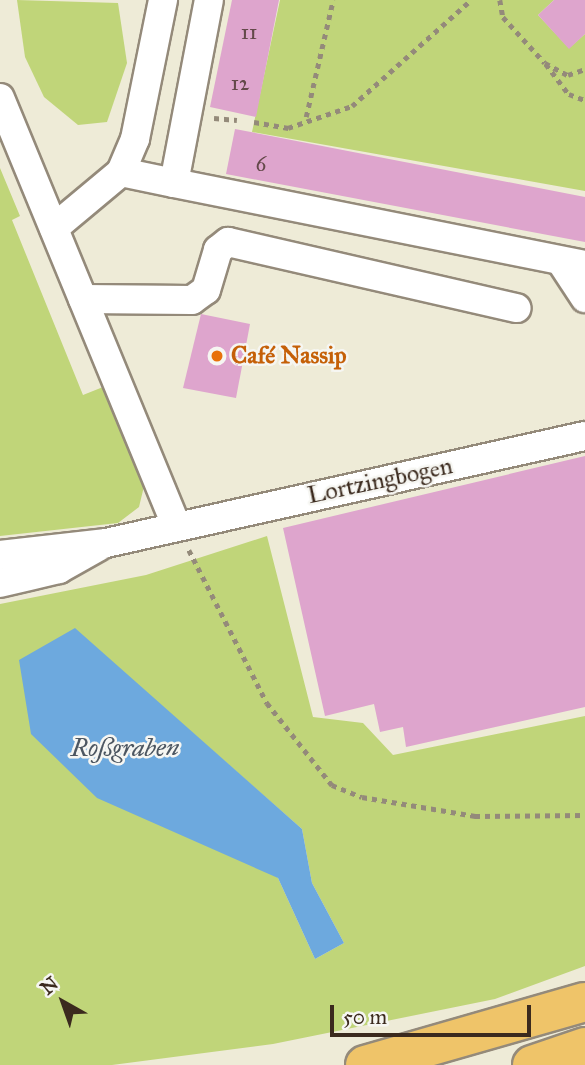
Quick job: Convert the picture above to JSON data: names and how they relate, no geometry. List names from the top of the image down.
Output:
{
  "streets": {
    "street": ["Lortzingbogen"]
  },
  "water": ["Roßgraben"],
  "places": ["Café Nassip"],
  "house_numbers": ["11", "12", "6"],
  "scale_bar": "50 m",
  "north": "top left"
}
